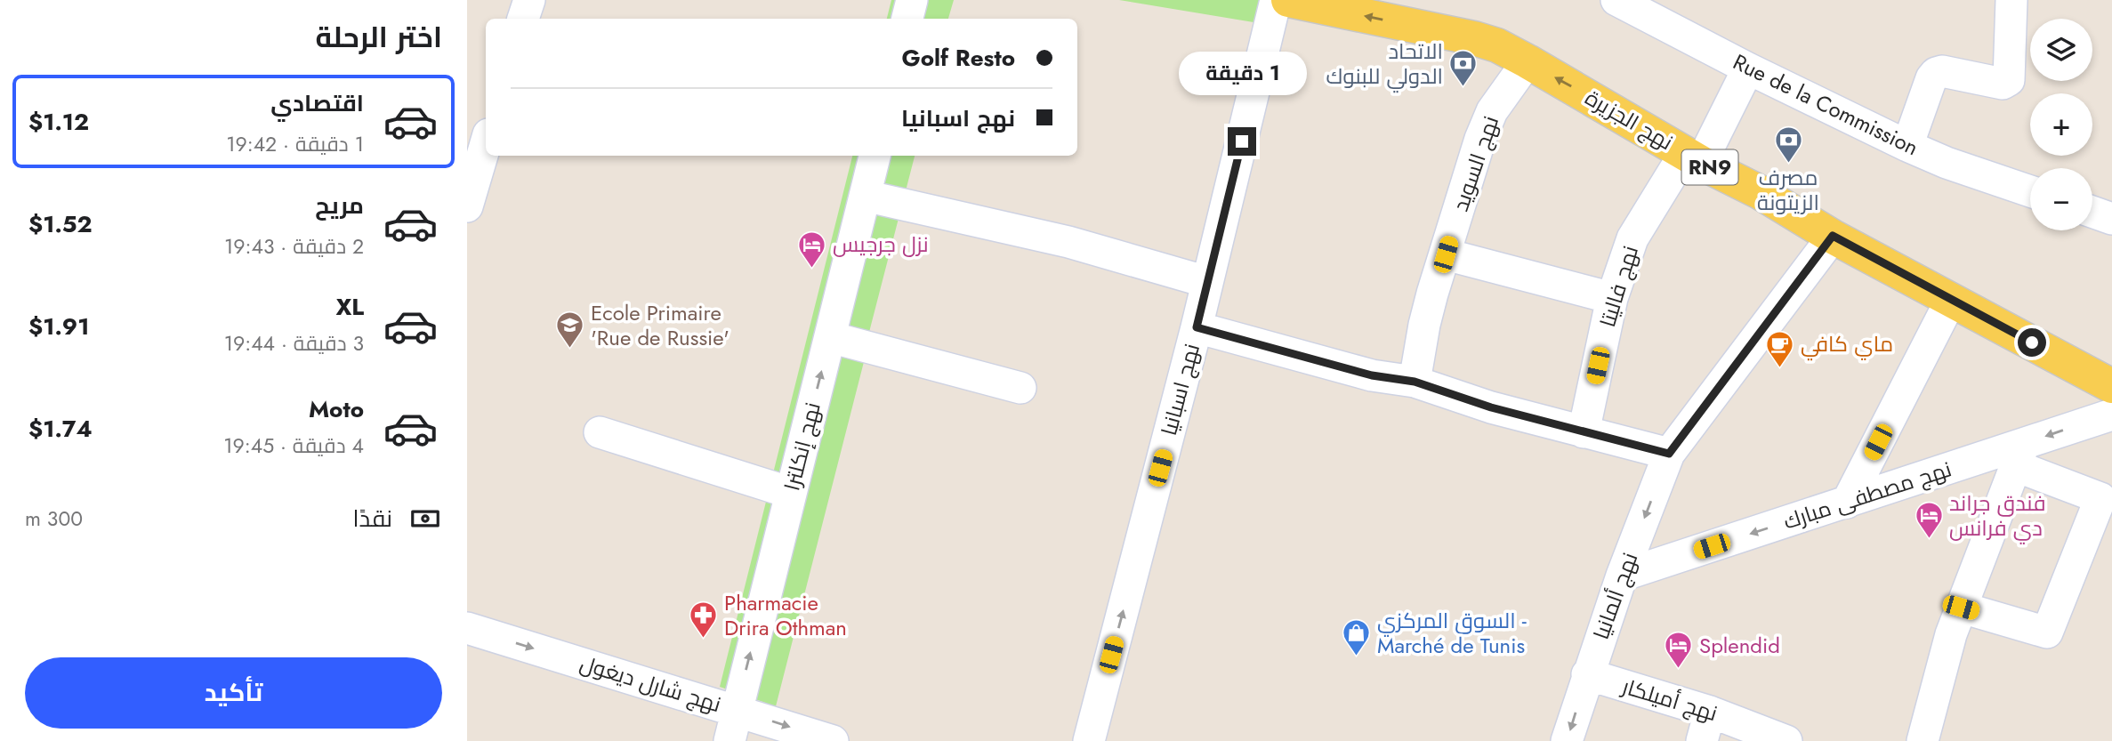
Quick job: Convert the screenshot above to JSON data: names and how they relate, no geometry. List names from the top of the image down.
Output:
{
  "streets": {
    "main road": ["نهج الجزيرة", "RN9"],
    "street": [
      "Rue de la Commission",
      "نهج السويد",
      "نهج فاليتا",
      "نهج اسبانيا",
      "نهج إنكلترا",
      "نهج مصطفى مبارك",
      "نهج ألمانيا",
      "نهج شارل ديغول",
      "نهج أميلكار"
    ]
  },
  "crossings": [
    ["Rue de la Commission", "نهج فاليتا"],
    ["نهج الجزيرة", "نهج السويد"],
    ["نهج الجزيرة", "نهج فاليتا"],
    ["نهج الجزيرة", "نهج ألمانيا"],
    ["نهج إنكلترا", "نهج شارل ديغول"],
    ["نهج مصطفى مبارك", "نهج ألمانيا"],
    ["نهج ألمانيا", "نهج أميلكار"]
  ],
  "one_way": [
    "نهج الجزيرة",
    "نهج اسبانيا",
    "نهج إنكلترا",
    "نهج مصطفى مبارك"
  ],
  "places": {
    "bank": ["الاتحاد الدولي للبنوك", "مصرف الزيتونة"],
    "hotel": ["نزل جرجيس", "فندق جراند دي فرانس", "Splendid"],
    "school or university": ["Ecole Primaire 'Rue de Russie'"],
    "cafe": ["ماي كافي"],
    "pharmacy": ["Pharmacie Drira Othman"],
    "shop": ["السوق المركزي - Marché de Tunis"]
  },
  "page": {
    "heading": "اختر الرحلة",
    "map_buttons": ["+", "−"],
    "banner": ["Golf Resto", "نهج اسبانيا"],
    "bubble": "1 دقيقة",
    "list": [
      {
        "name": "اقتصادي",
        "note": "1 دقيقة · 19:42",
        "value": "$1.12"
      },
      {
        "name": "مريح",
        "note": "2 دقيقة · 19:43",
        "value": "$1.52"
      },
      {
        "name": "XL",
        "note": "3 دقيقة · 19:44",
        "value": "$1.91"
      },
      {
        "name": "Moto",
        "note": "4 دقيقة · 19:45",
        "value": "$1.74"
      }
    ],
    "pay": ["نقدًا", "300 m"],
    "buttons": "تأكيد"
  }
}
